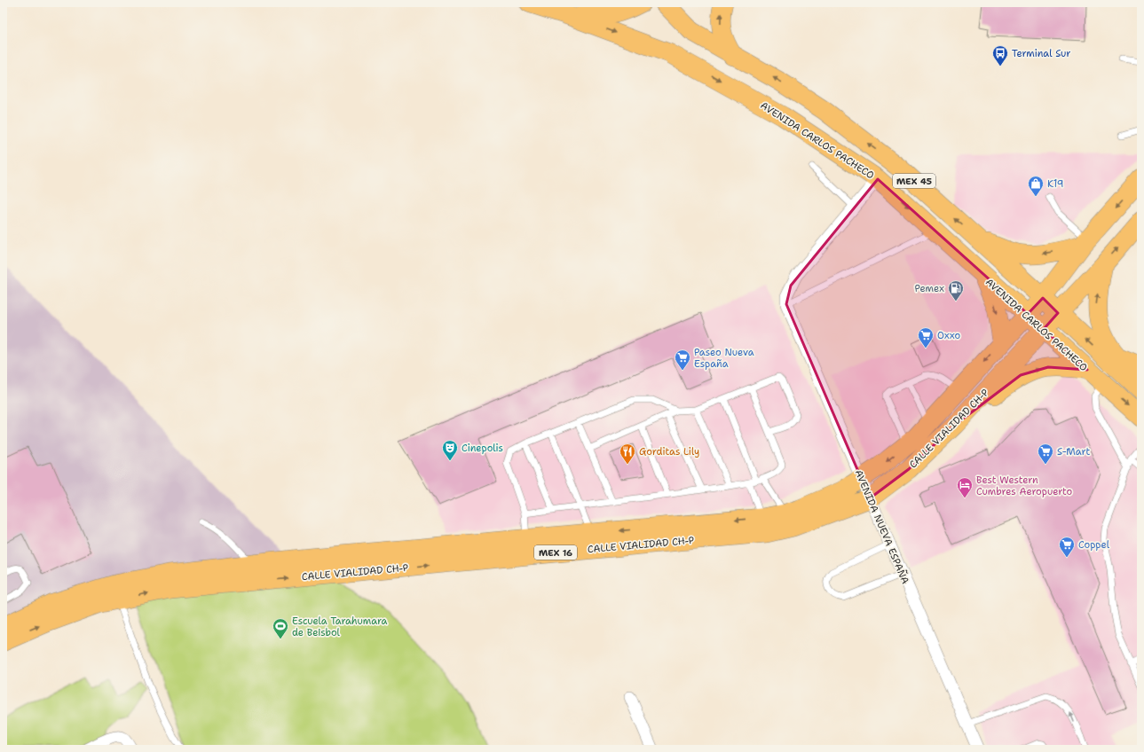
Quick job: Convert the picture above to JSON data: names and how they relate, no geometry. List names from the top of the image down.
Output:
{
  "streets": {
    "main road": [
      "AVENIDA CARLOS PACHECO",
      "MEX 45",
      "CALLE VIALIDAD CH-P",
      "MEX 16"
    ],
    "street": ["AVENIDA NUEVA ESPAÑA"]
  },
  "crossings": [
    ["AVENIDA CARLOS PACHECO", "CALLE VIALIDAD CH-P"],
    ["MEX 45", "CALLE VIALIDAD CH-P"],
    ["CALLE VIALIDAD CH-P", "AVENIDA NUEVA ESPAÑA"]
  ],
  "places": {
    "bus stop": ["Terminal Sur"],
    "shop": ["K19"],
    "fuel station": ["Pemex"],
    "supermarket": [
      "Oxxo",
      "Paseo Nueva España",
      "S-Mart",
      "Coppel"
    ],
    "theatre": ["Cinepolis"],
    "restaurant": ["Gorditas Lily"],
    "hotel": ["Best Western Cumbres Aeropuerto"],
    "sports": ["Escuela Tarahumara de Beisbol"]
  }
}
